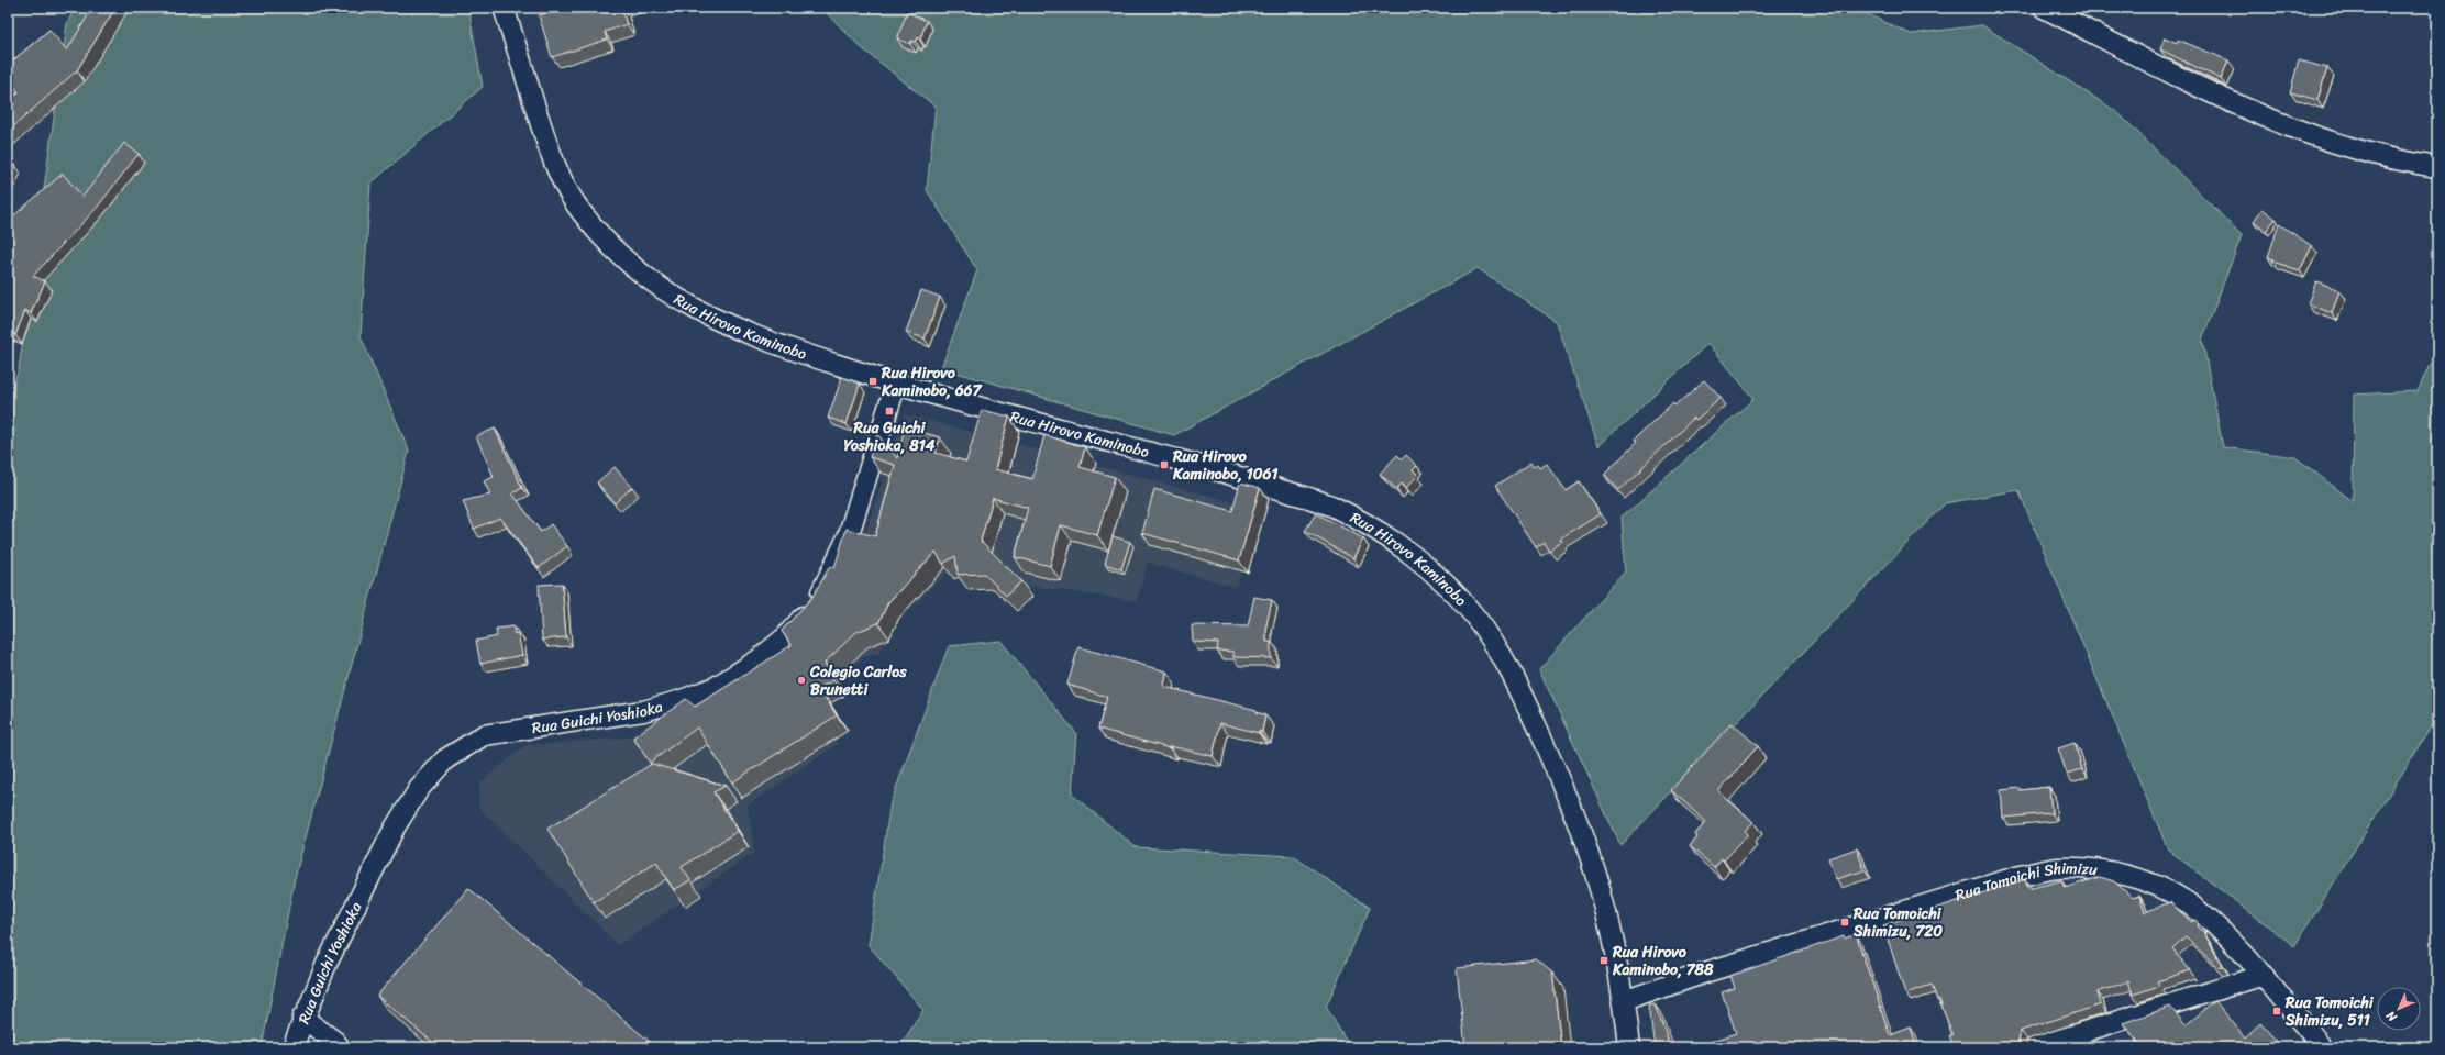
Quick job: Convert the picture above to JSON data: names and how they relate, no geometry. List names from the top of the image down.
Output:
{
  "streets": {
    "street": ["Rua Hirovo Kaminobo", "Rua Guichi Yoshioka", "Rua Tomoichi Shimizu"]
  },
  "crossings": [
    ["Rua Hirovo Kaminobo", "Rua Guichi Yoshioka"],
    ["Rua Hirovo Kaminobo", "Rua Tomoichi Shimizu"]
  ],
  "places": {
    "transit": [
      "Rua Hirovo Kaminobo, 667",
      "Rua Guichi Yoshioka, 814",
      "Rua Hirovo Kaminobo, 1061",
      "Rua Tomoichi Shimizu, 720",
      "Rua Hirovo Kaminobo, 788",
      "Rua Tomoichi Shimizu, 511"
    ],
    "other": ["Colegio Carlos Brunetti"]
  },
  "north": "bottom left"
}
